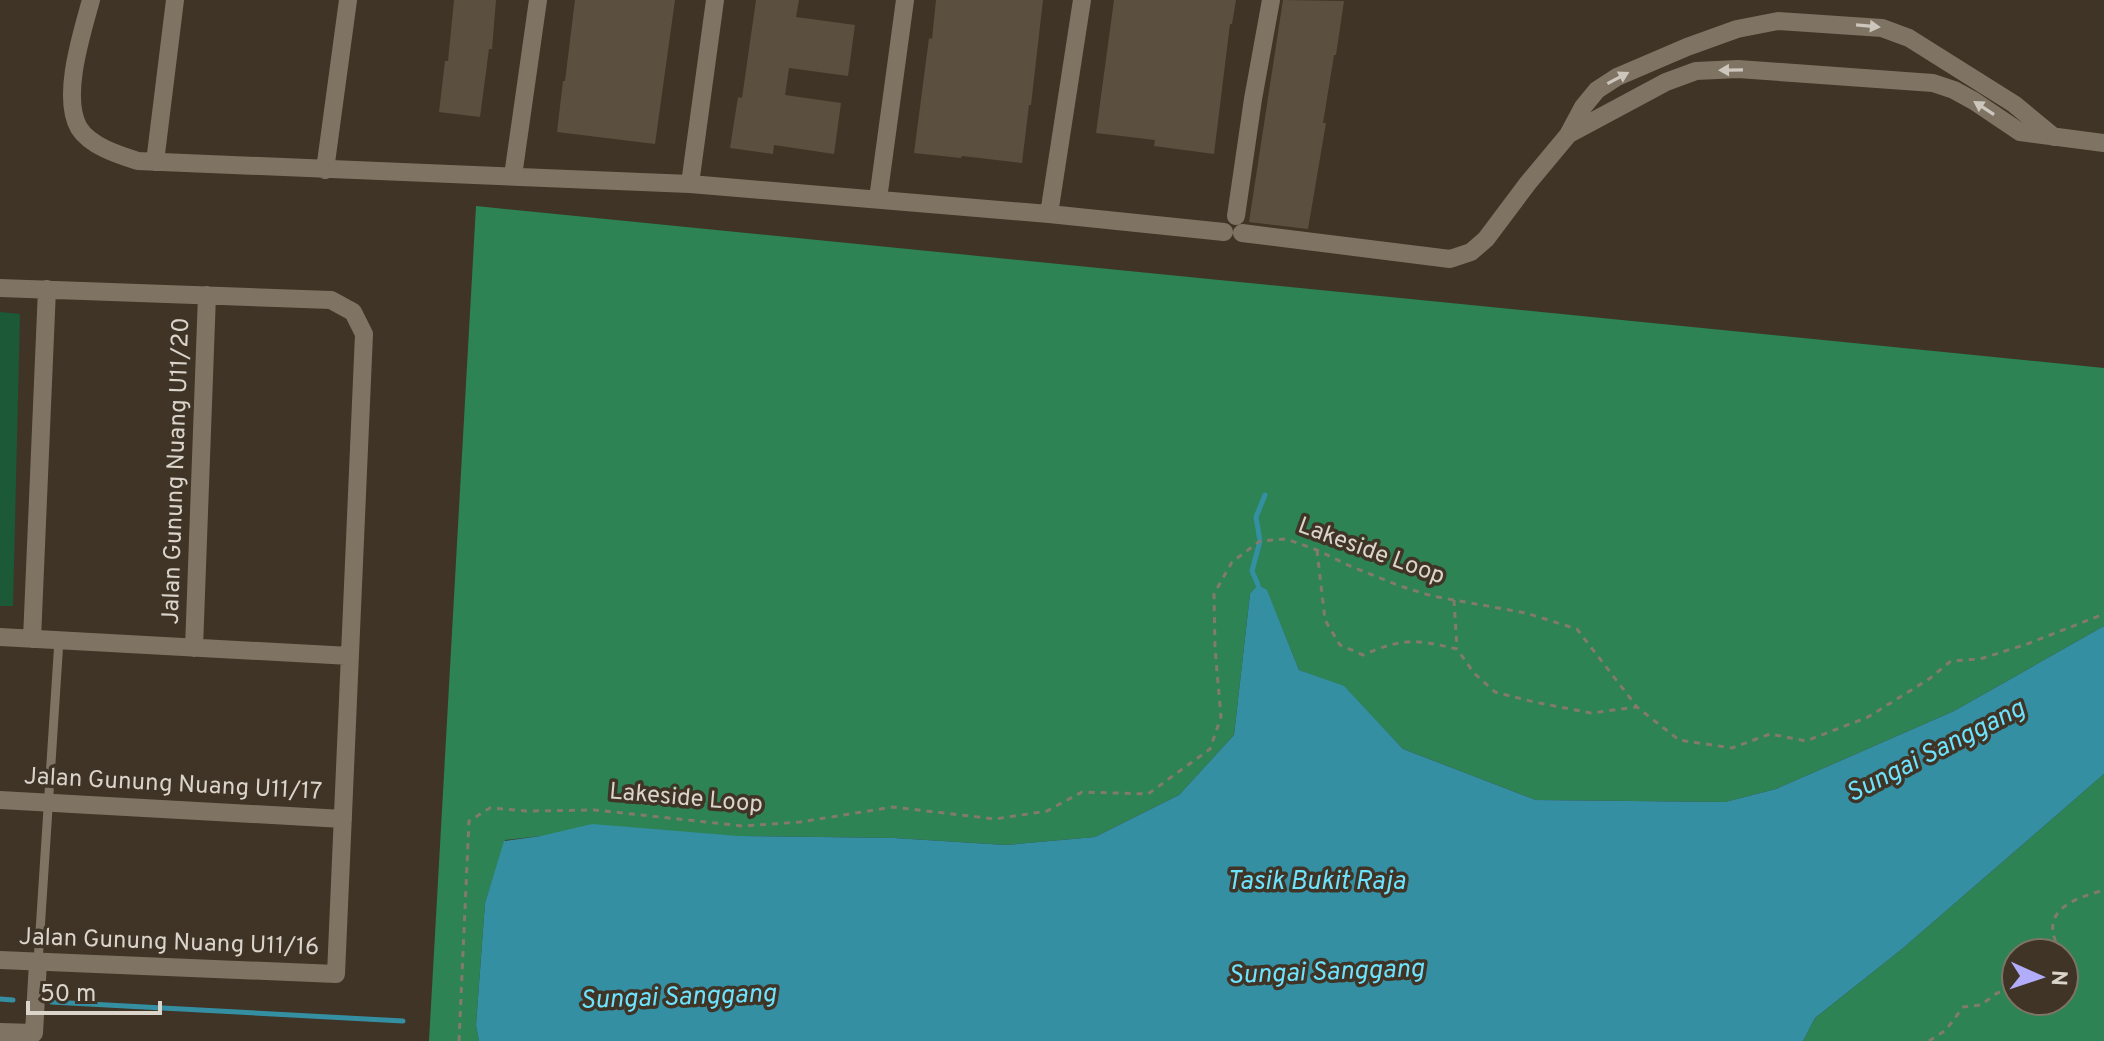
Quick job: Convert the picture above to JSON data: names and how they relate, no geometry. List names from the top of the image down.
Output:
{
  "streets": {
    "street": ["Jalan Gunung Nuang U11/20", "Jalan Gunung Nuang U11/17", "Jalan Gunung Nuang U11/16"],
    "path": ["Lakeside Loop"]
  },
  "crossings": [
    ["Jalan Gunung Nuang U11/17", "Jalan Gunung Nuang U11/16"]
  ],
  "water": ["Sungai Sanggang", "Tasik Bukit Raja"],
  "scale_bar": "50 m",
  "north": "right"
}
